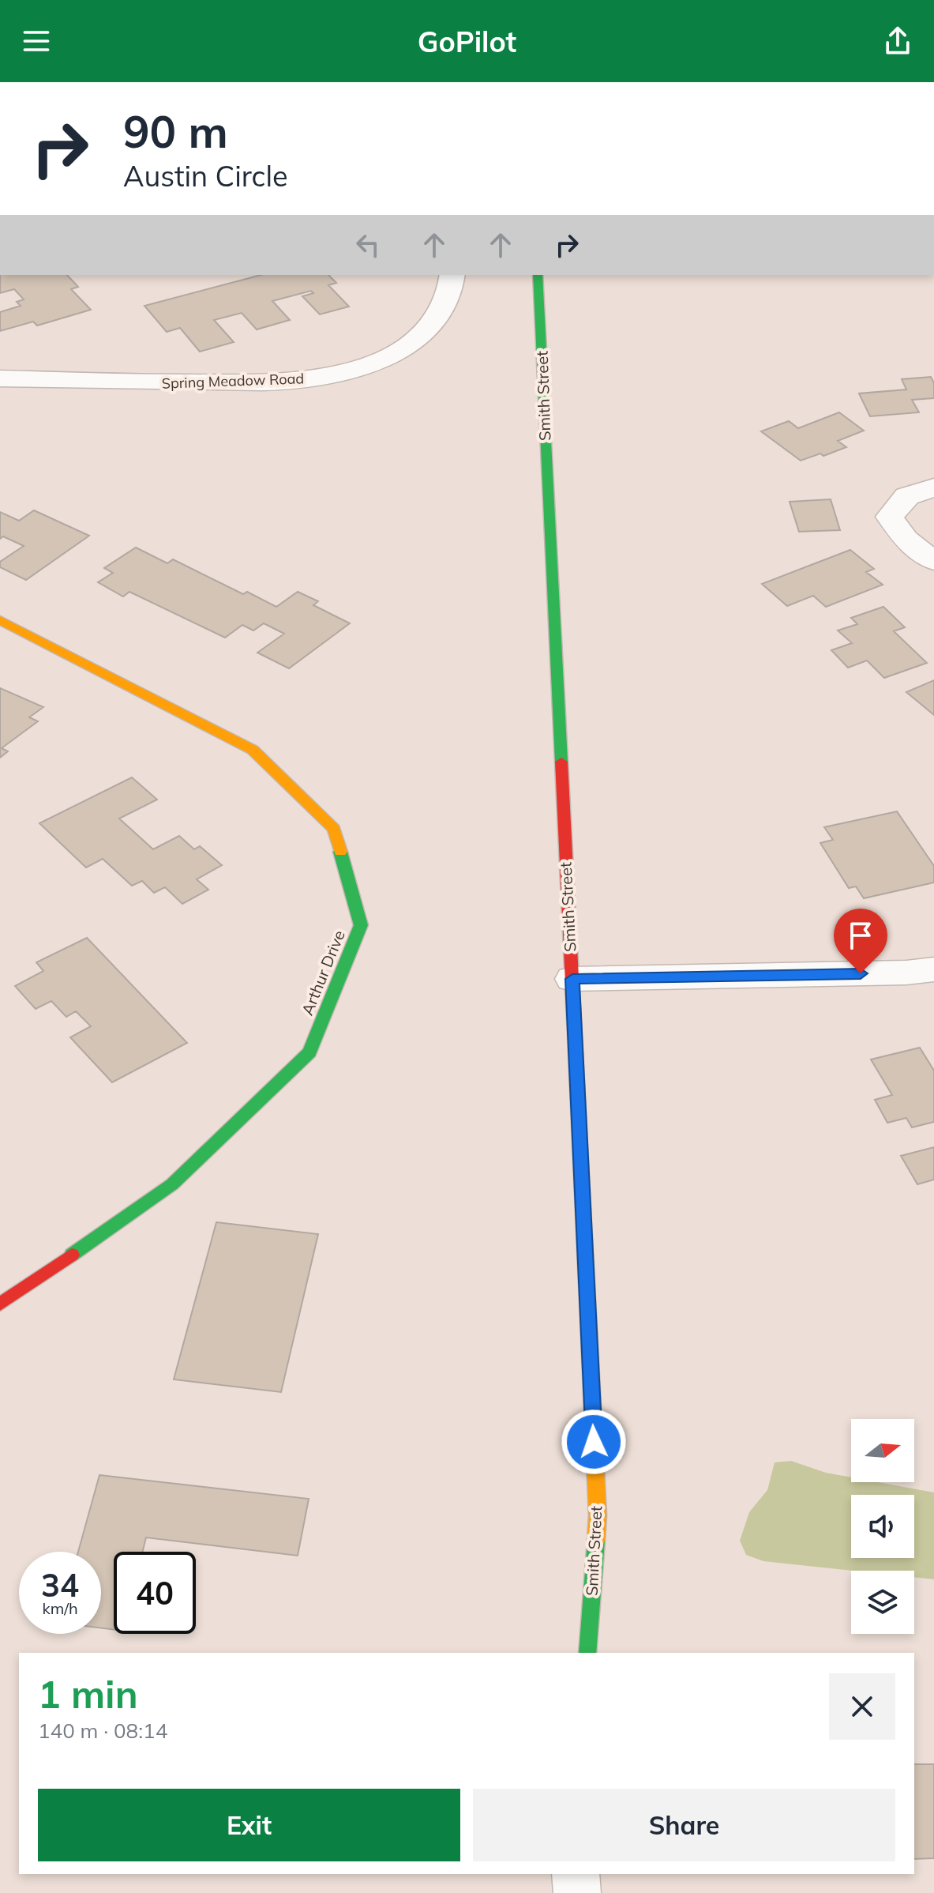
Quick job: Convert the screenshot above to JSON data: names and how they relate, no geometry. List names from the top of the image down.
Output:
{
  "streets": {
    "street": ["Spring Meadow Road", "Smith Street", "Arthur Drive"]
  },
  "north": "right",
  "page": {
    "header": "GoPilot",
    "turn": ["90 m", "Austin Circle"],
    "speed": "34 km/h",
    "limit": "40",
    "heading": ["1 min", "140 m · 08:14"],
    "buttons": ["Exit", "Share"]
  }
}
